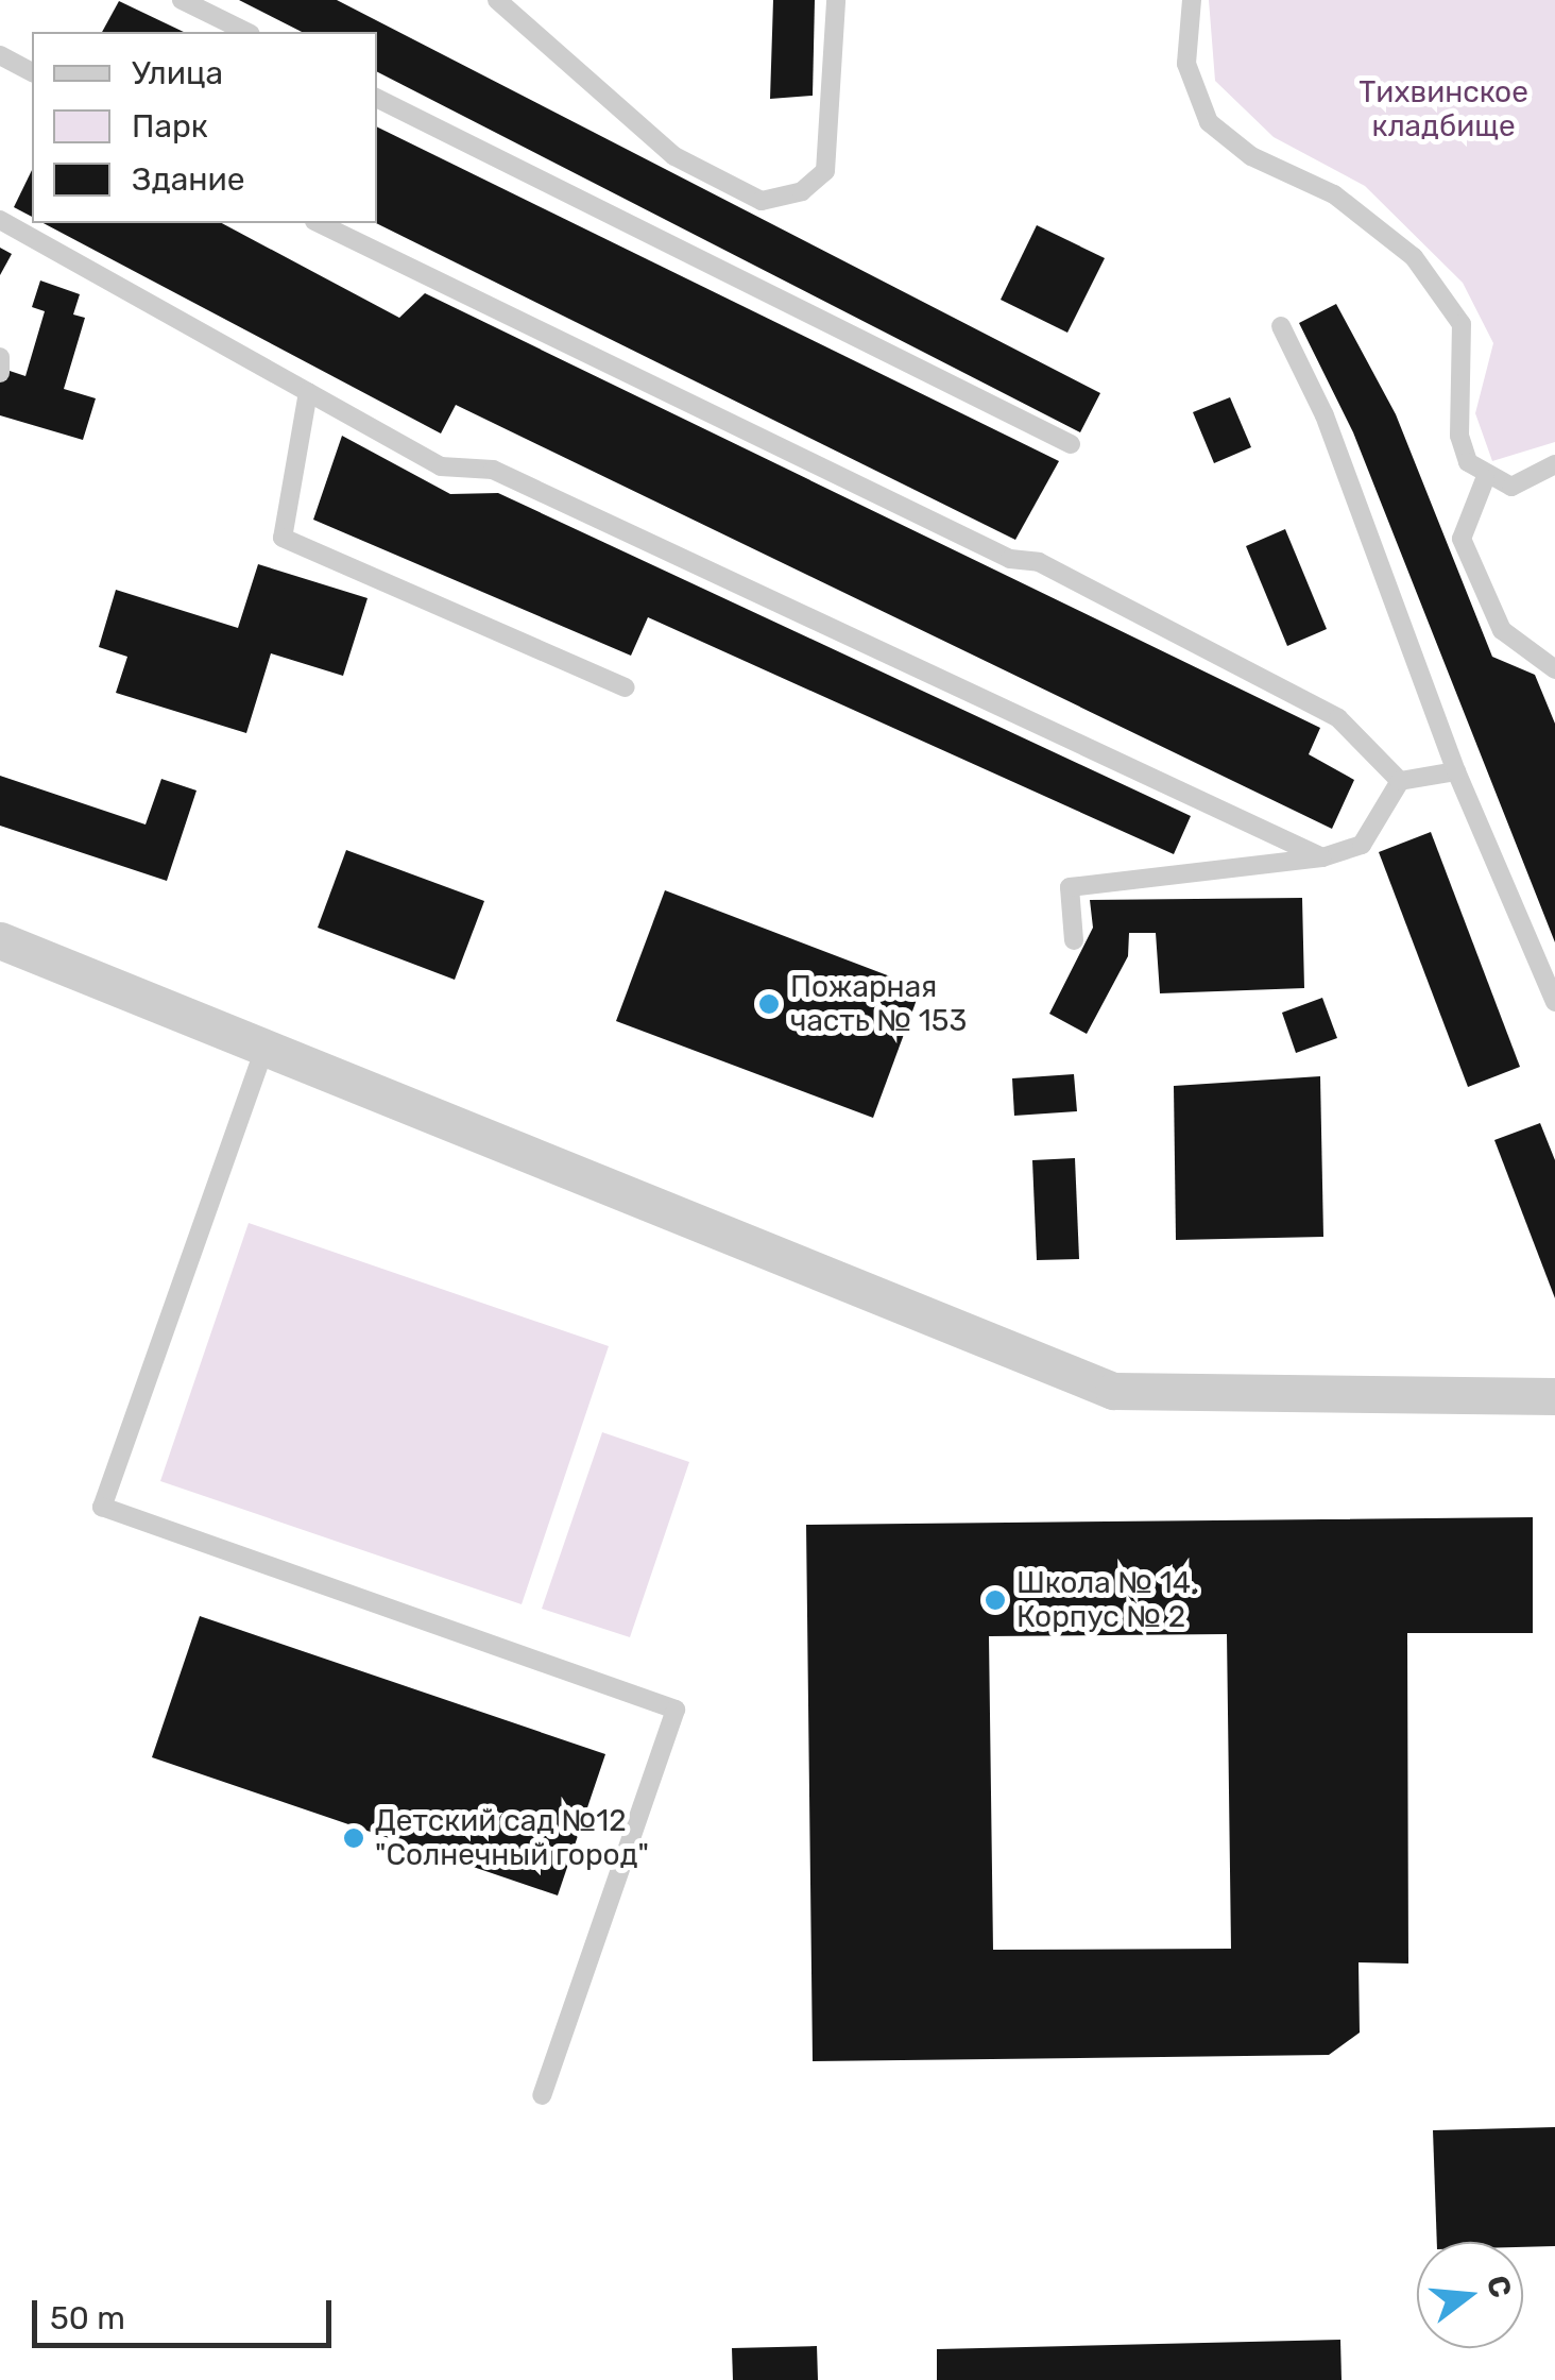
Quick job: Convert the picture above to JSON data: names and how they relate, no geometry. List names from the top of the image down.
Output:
{
  "parks": ["Тихвинское кладбище"],
  "places": ["Пожарная часть № 153", "Школа № 14. Корпус № 2", "Детский сад №12 \"Солнечный город\""],
  "legend": ["Улица", "Парк", "Здание"],
  "scale_bar": "50 m",
  "north": "right"
}
